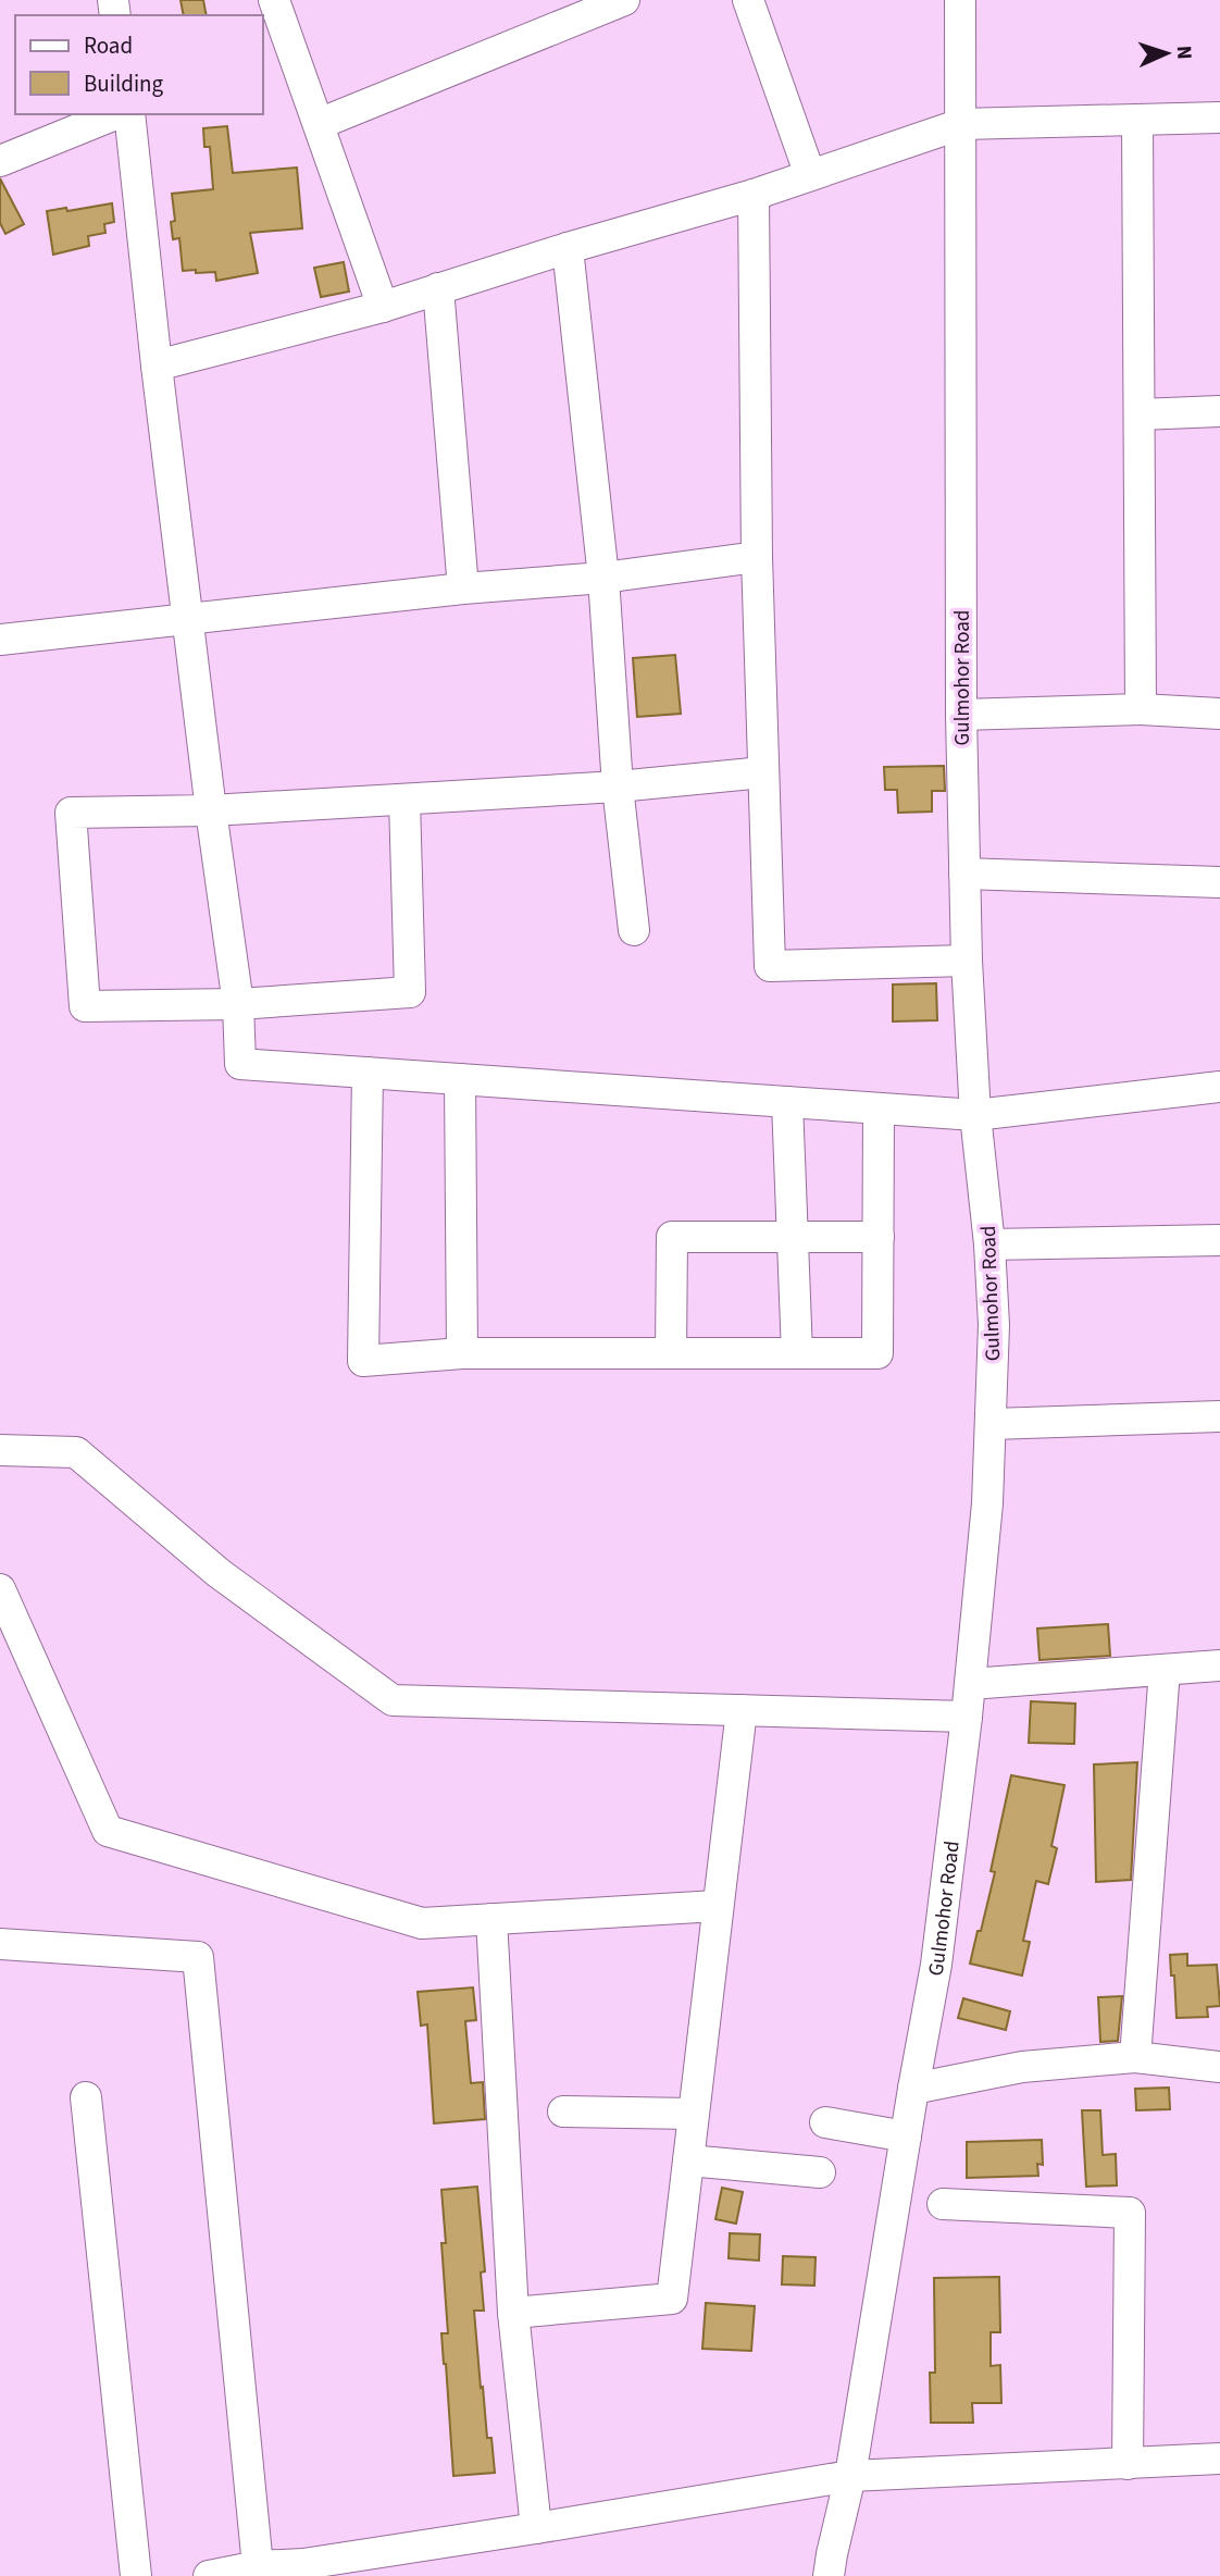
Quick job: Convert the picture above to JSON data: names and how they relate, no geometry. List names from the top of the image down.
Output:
{
  "streets": {
    "street": ["Gulmohor Road"]
  },
  "legend": ["Road", "Building"],
  "north": "right"
}
